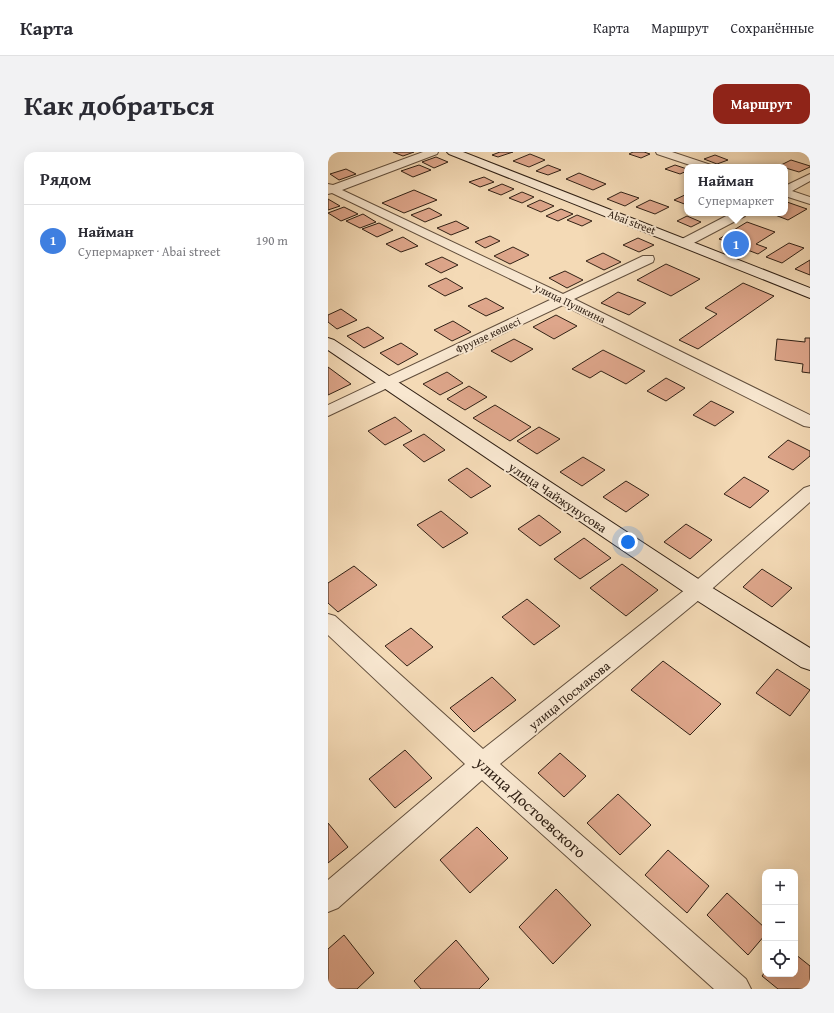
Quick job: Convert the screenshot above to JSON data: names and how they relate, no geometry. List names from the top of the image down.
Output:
{
  "streets": {
    "main road": ["Abai street", "улица Чайжунусова"],
    "street": [
      "улица Пушкина",
      "Фрунзе көшесі",
      "улица Посмакова",
      "улица Достоевского"
    ]
  },
  "crossings": [
    ["улица Пушкина", "Фрунзе көшесі"],
    ["Фрунзе көшесі", "улица Чайжунусова"],
    ["улица Чайжунусова", "улица Посмакова"],
    ["улица Посмакова", "улица Достоевского"]
  ],
  "page": {
    "header": "Карта",
    "nav": ["Карта", "Маршрут", "Сохранённые"],
    "title": "Как добраться",
    "buttons": "Маршрут",
    "heading": "Рядом",
    "popup": ["Найман", "Супермаркет"],
    "list": [
      {
        "mark": "1",
        "name": "Найман",
        "note": "Супермаркет · Abai street",
        "value": "190 m"
      }
    ],
    "pins": "1",
    "map_buttons": ["+", "−"]
  }
}
